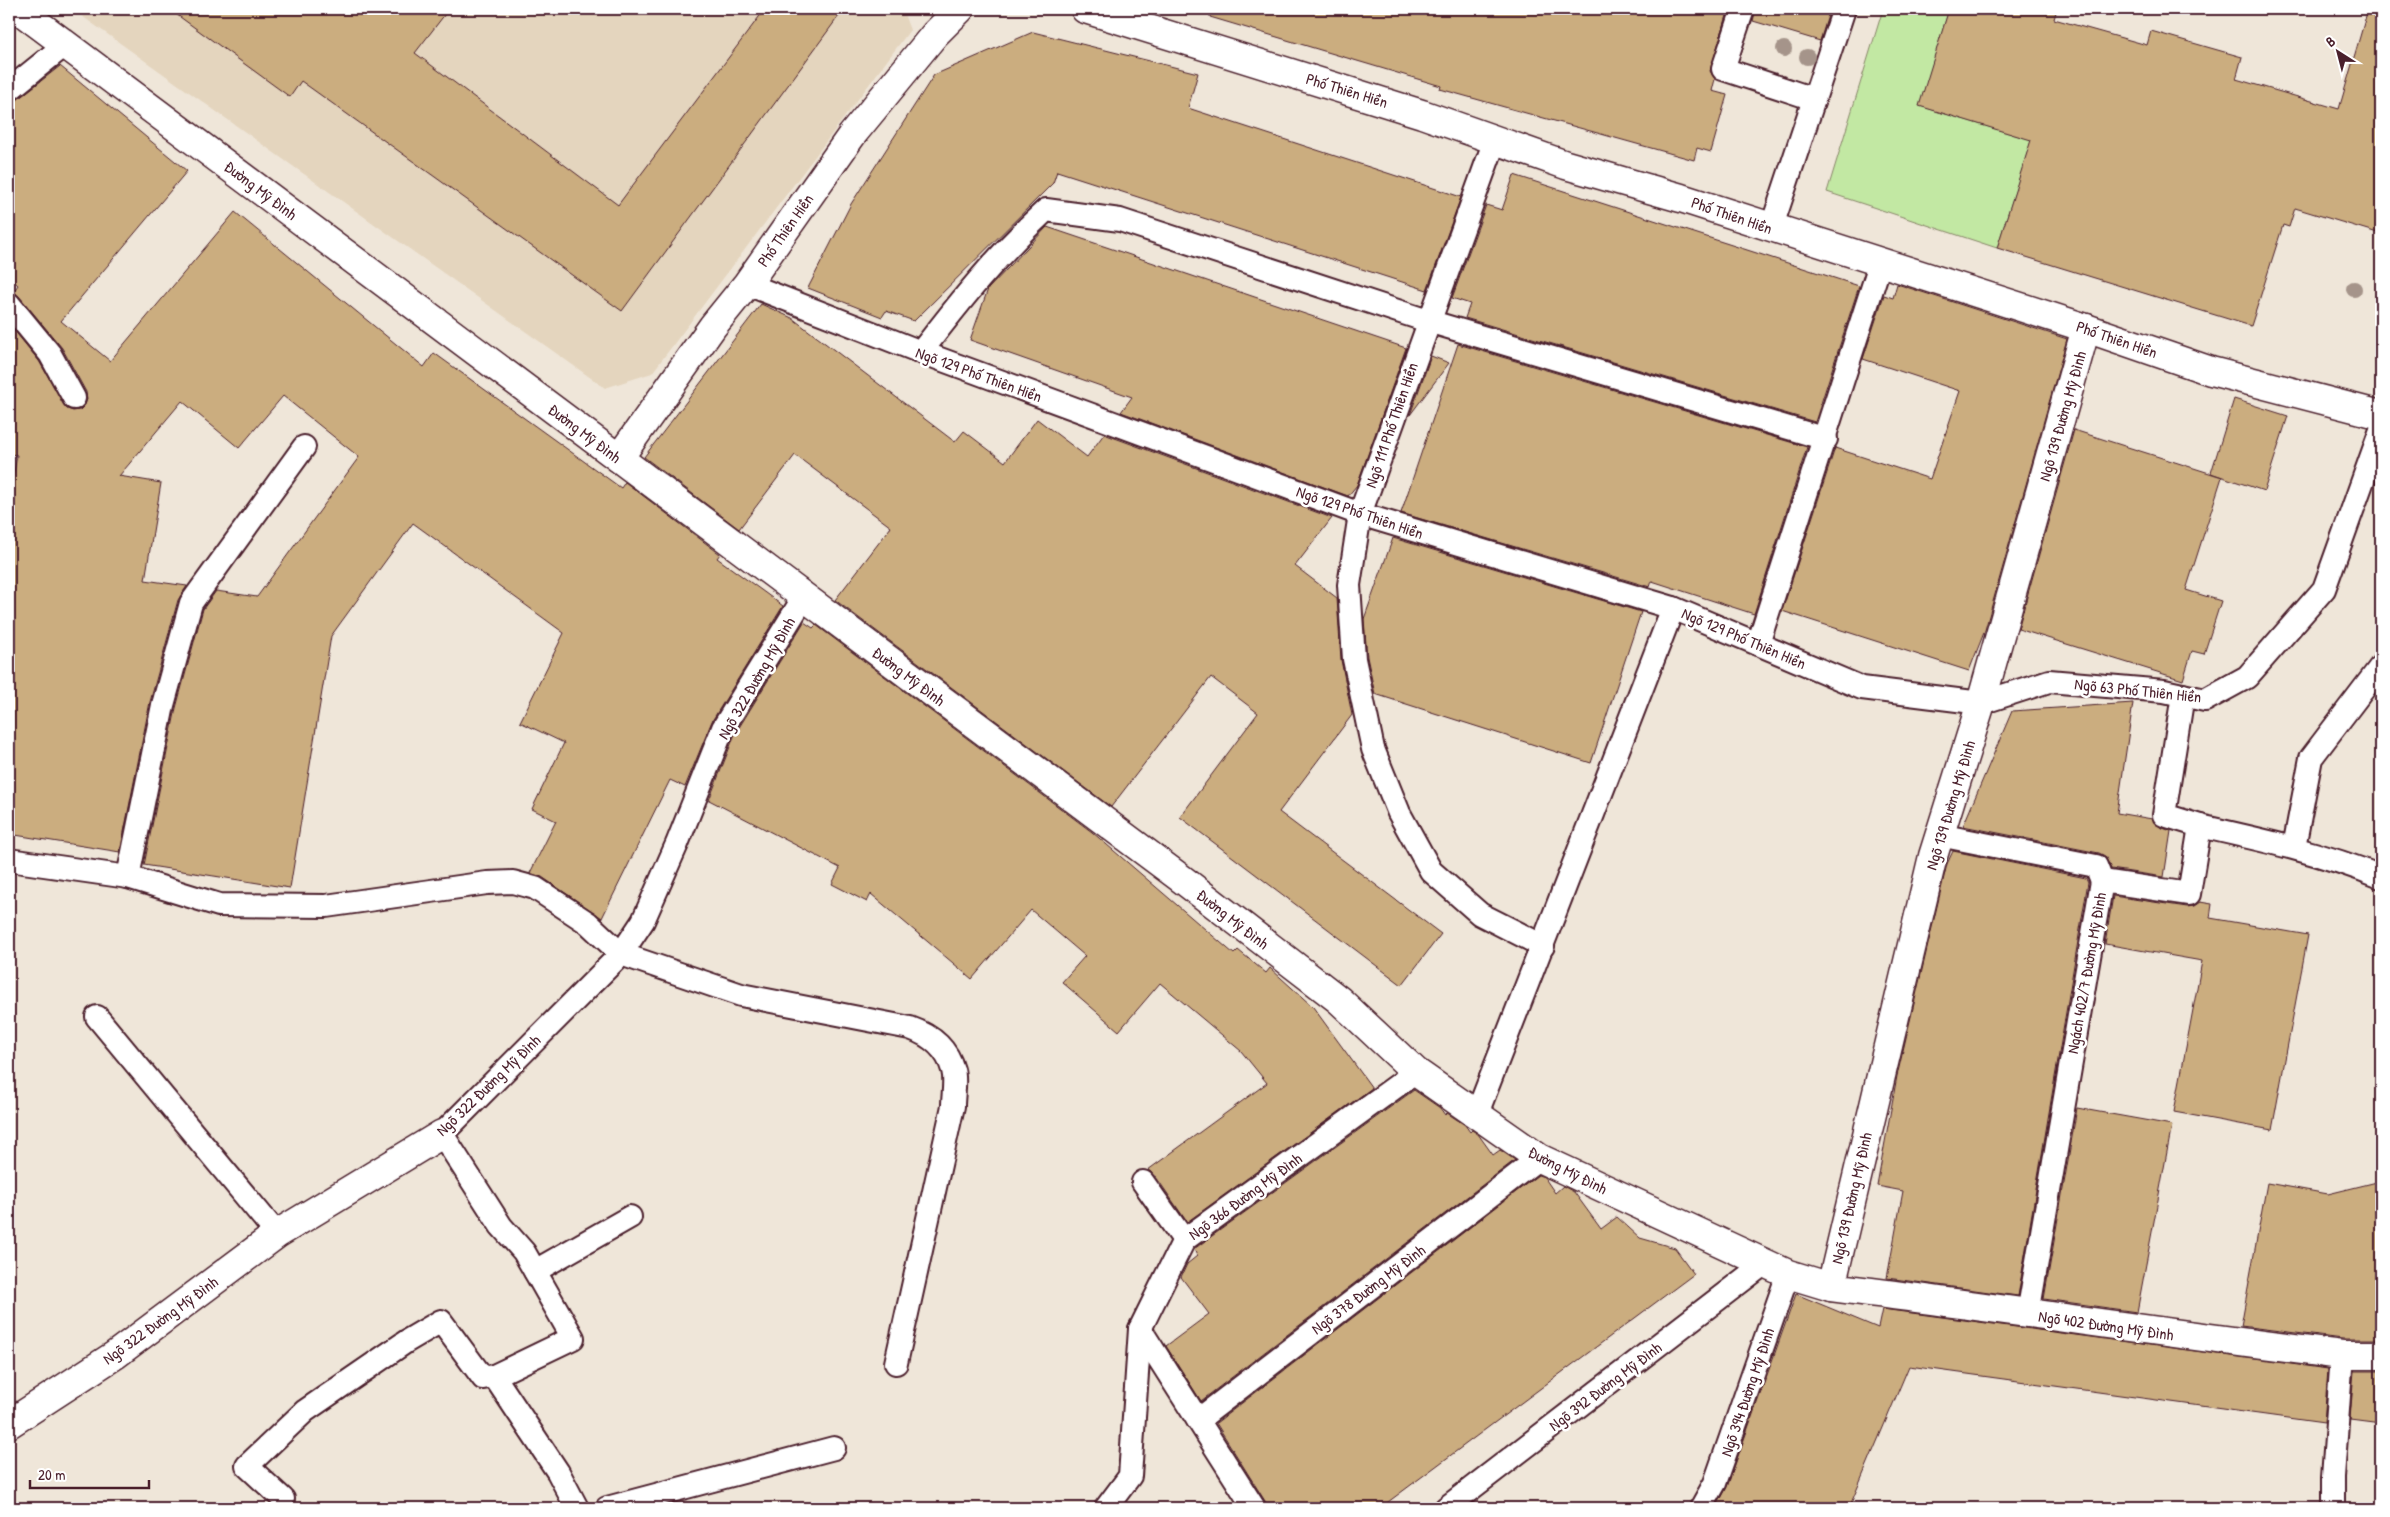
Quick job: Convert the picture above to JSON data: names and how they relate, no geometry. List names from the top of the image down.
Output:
{
  "streets": {
    "street": [
      "Phố Thiên Hiền",
      "Đường Mỹ Đình",
      "Ngõ 139 Đường Mỹ Đình",
      "Ngõ 322 Đường Mỹ Đình",
      "Ngõ 402 Đường Mỹ Đình"
    ],
    "lane": [
      "Ngõ 129 Phố Thiên Hiền",
      "Ngõ 111 Phố Thiên Hiền",
      "Ngõ 63 Phố Thiên Hiền",
      "Ngách 402/7 Đường Mỹ Đình",
      "Ngõ 366 Đường Mỹ Đình",
      "Ngõ 378 Đường Mỹ Đình",
      "Ngõ 392 Đường Mỹ Đình",
      "Ngõ 394 Đường Mỹ Đình"
    ]
  },
  "crossings": [
    ["Phố Thiên Hiền", "Đường Mỹ Đình"],
    ["Phố Thiên Hiền", "Ngõ 129 Phố Thiên Hiền"],
    ["Phố Thiên Hiền", "Ngõ 139 Đường Mỹ Đình"],
    ["Phố Thiên Hiền", "Ngõ 111 Phố Thiên Hiền"],
    ["Đường Mỹ Đình", "Ngõ 139 Đường Mỹ Đình"],
    ["Đường Mỹ Đình", "Ngõ 322 Đường Mỹ Đình"],
    ["Đường Mỹ Đình", "Ngõ 366 Đường Mỹ Đình"],
    ["Đường Mỹ Đình", "Ngõ 378 Đường Mỹ Đình"],
    ["Đường Mỹ Đình", "Ngõ 402 Đường Mỹ Đình"],
    ["Đường Mỹ Đình", "Ngõ 392 Đường Mỹ Đình"],
    ["Đường Mỹ Đình", "Ngõ 394 Đường Mỹ Đình"],
    ["Ngõ 129 Phố Thiên Hiền", "Ngõ 139 Đường Mỹ Đình"],
    ["Ngõ 129 Phố Thiên Hiền", "Ngõ 111 Phố Thiên Hiền"],
    ["Ngõ 129 Phố Thiên Hiền", "Ngõ 63 Phố Thiên Hiền"],
    ["Ngõ 139 Đường Mỹ Đình", "Ngõ 63 Phố Thiên Hiền"],
    ["Ngõ 139 Đường Mỹ Đình", "Ngõ 402 Đường Mỹ Đình"],
    ["Ngách 402/7 Đường Mỹ Đình", "Ngõ 402 Đường Mỹ Đình"],
    ["Ngõ 392 Đường Mỹ Đình", "Ngõ 394 Đường Mỹ Đình"]
  ],
  "scale_bar": "20 m",
  "north": "top left"
}
